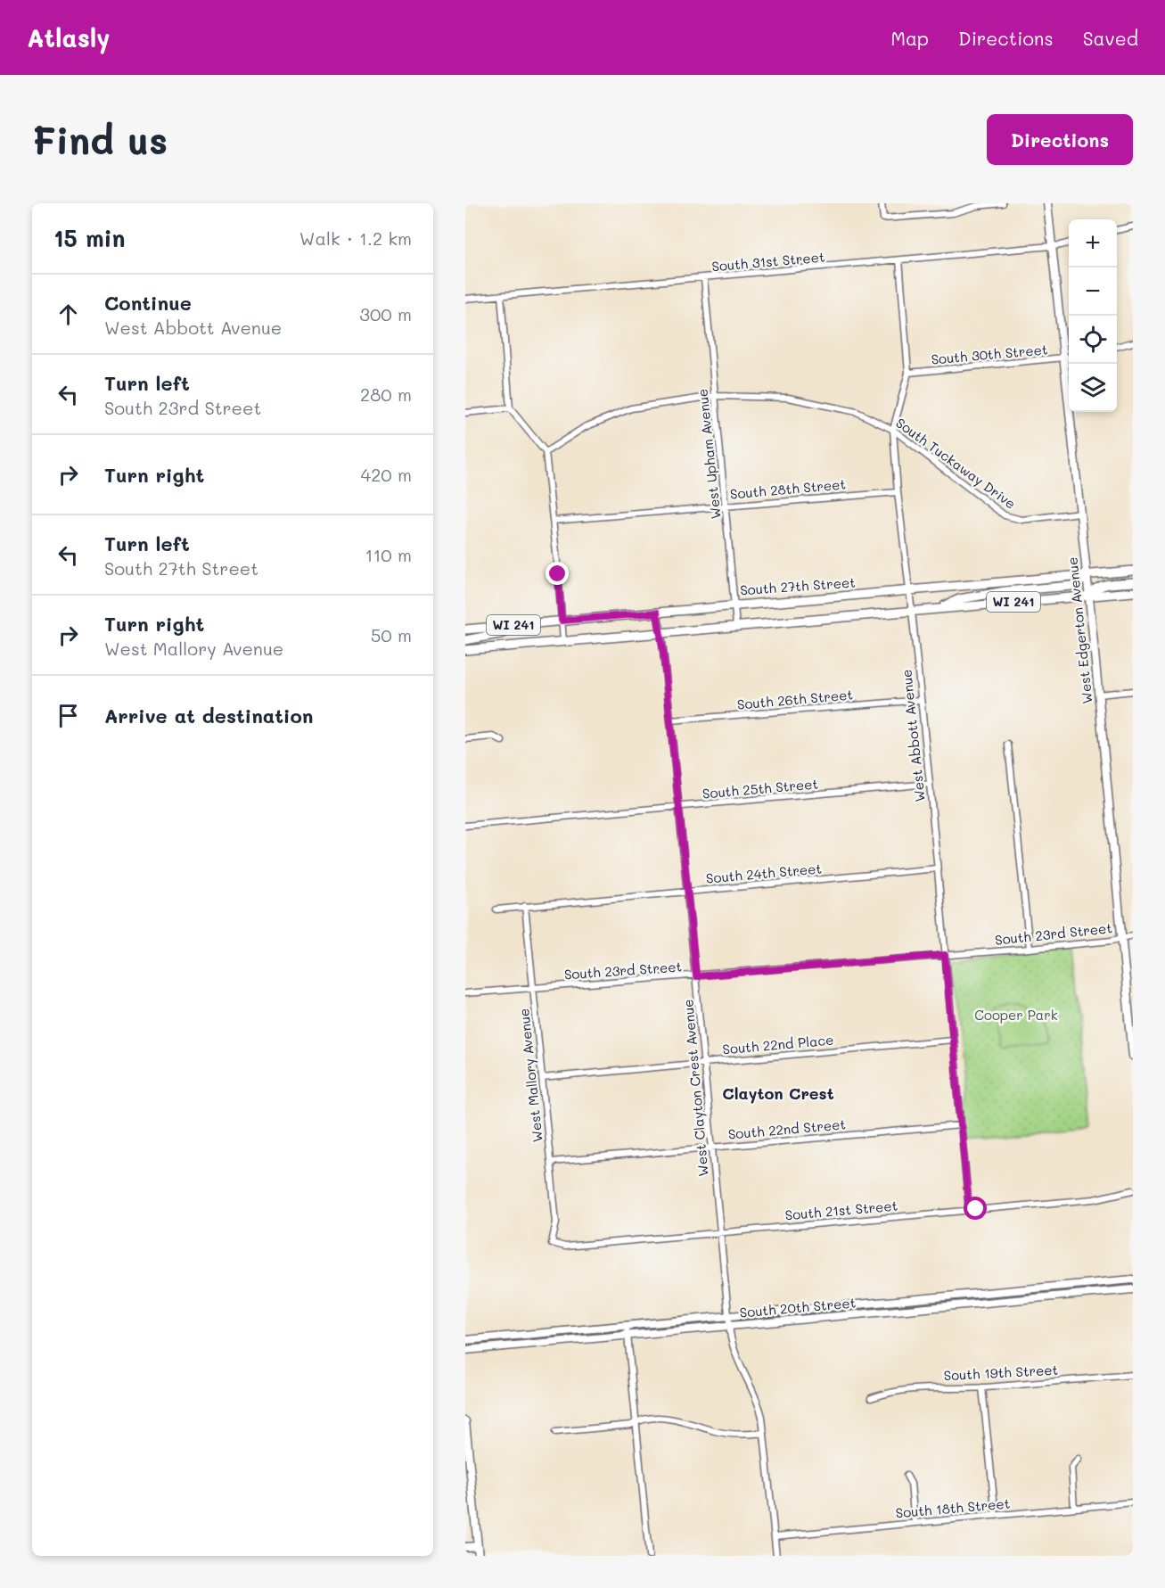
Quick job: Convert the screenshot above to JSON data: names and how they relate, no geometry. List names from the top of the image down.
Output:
{
  "streets": {
    "main road": ["South 27th Street", "WI 241"],
    "street": [
      "South 31st Street",
      "South 30th Street",
      "West Upham Avenue",
      "South Tuckaway Drive",
      "South 28th Street",
      "West Edgerton Avenue",
      "South 26th Street",
      "West Abbott Avenue",
      "South 25th Street",
      "South 24th Street",
      "South 23rd Street",
      "South 22nd Place",
      "West Mallory Avenue",
      "West Clayton Crest Avenue",
      "South 22nd Street",
      "South 21st Street",
      "South 20th Street",
      "South 19th Street",
      "South 18th Street"
    ]
  },
  "crossings": [
    ["South 31st Street", "West Upham Avenue"],
    ["South 31st Street", "West Edgerton Avenue"],
    ["South 31st Street", "West Abbott Avenue"],
    ["South 30th Street", "West Edgerton Avenue"],
    ["South 30th Street", "West Abbott Avenue"],
    ["West Upham Avenue", "South Tuckaway Drive"],
    ["West Upham Avenue", "South 28th Street"],
    ["West Upham Avenue", "South 27th Street"],
    ["West Upham Avenue", "WI 241"],
    ["South Tuckaway Drive", "West Edgerton Avenue"],
    ["South Tuckaway Drive", "West Abbott Avenue"],
    ["South 28th Street", "West Abbott Avenue"],
    ["South 27th Street", "West Edgerton Avenue"],
    ["South 27th Street", "West Abbott Avenue"],
    ["South 27th Street", "West Clayton Crest Avenue"],
    ["WI 241", "West Edgerton Avenue"],
    ["WI 241", "West Abbott Avenue"],
    ["WI 241", "West Clayton Crest Avenue"],
    ["West Edgerton Avenue", "South 23rd Street"],
    ["South 26th Street", "West Abbott Avenue"],
    ["South 26th Street", "West Clayton Crest Avenue"],
    ["West Abbott Avenue", "South 25th Street"],
    ["West Abbott Avenue", "South 24th Street"],
    ["West Abbott Avenue", "South 23rd Street"],
    ["West Abbott Avenue", "South 22nd Place"],
    ["West Abbott Avenue", "South 22nd Street"],
    ["West Abbott Avenue", "South 21st Street"],
    ["South 25th Street", "West Clayton Crest Avenue"],
    ["South 24th Street", "West Mallory Avenue"],
    ["South 24th Street", "West Clayton Crest Avenue"],
    ["South 23rd Street", "West Mallory Avenue"],
    ["South 23rd Street", "West Clayton Crest Avenue"],
    ["South 22nd Place", "West Mallory Avenue"],
    ["South 22nd Place", "West Clayton Crest Avenue"],
    ["West Mallory Avenue", "South 22nd Street"],
    ["West Mallory Avenue", "South 21st Street"],
    ["West Clayton Crest Avenue", "South 22nd Street"],
    ["West Clayton Crest Avenue", "South 21st Street"],
    ["West Clayton Crest Avenue", "South 20th Street"],
    ["West Clayton Crest Avenue", "South 18th Street"]
  ],
  "districts": ["Clayton Crest"],
  "parks": ["Cooper Park"],
  "page": {
    "header": "Atlasly",
    "nav": ["Map", "Directions", "Saved"],
    "buttons": "Directions",
    "title": "Find us",
    "heading": ["15 min", "Walk · 1.2 km"],
    "map_buttons": ["+", "−"],
    "list": [
      ["Continue", "West Abbott Avenue", "300 m"],
      ["Turn left", "South 23rd Street", "280 m"],
      ["Turn right", "420 m"],
      ["Turn left", "South 27th Street", "110 m"],
      ["Turn right", "West Mallory Avenue", "50 m"],
      "Arrive at destination"
    ]
  }
}
